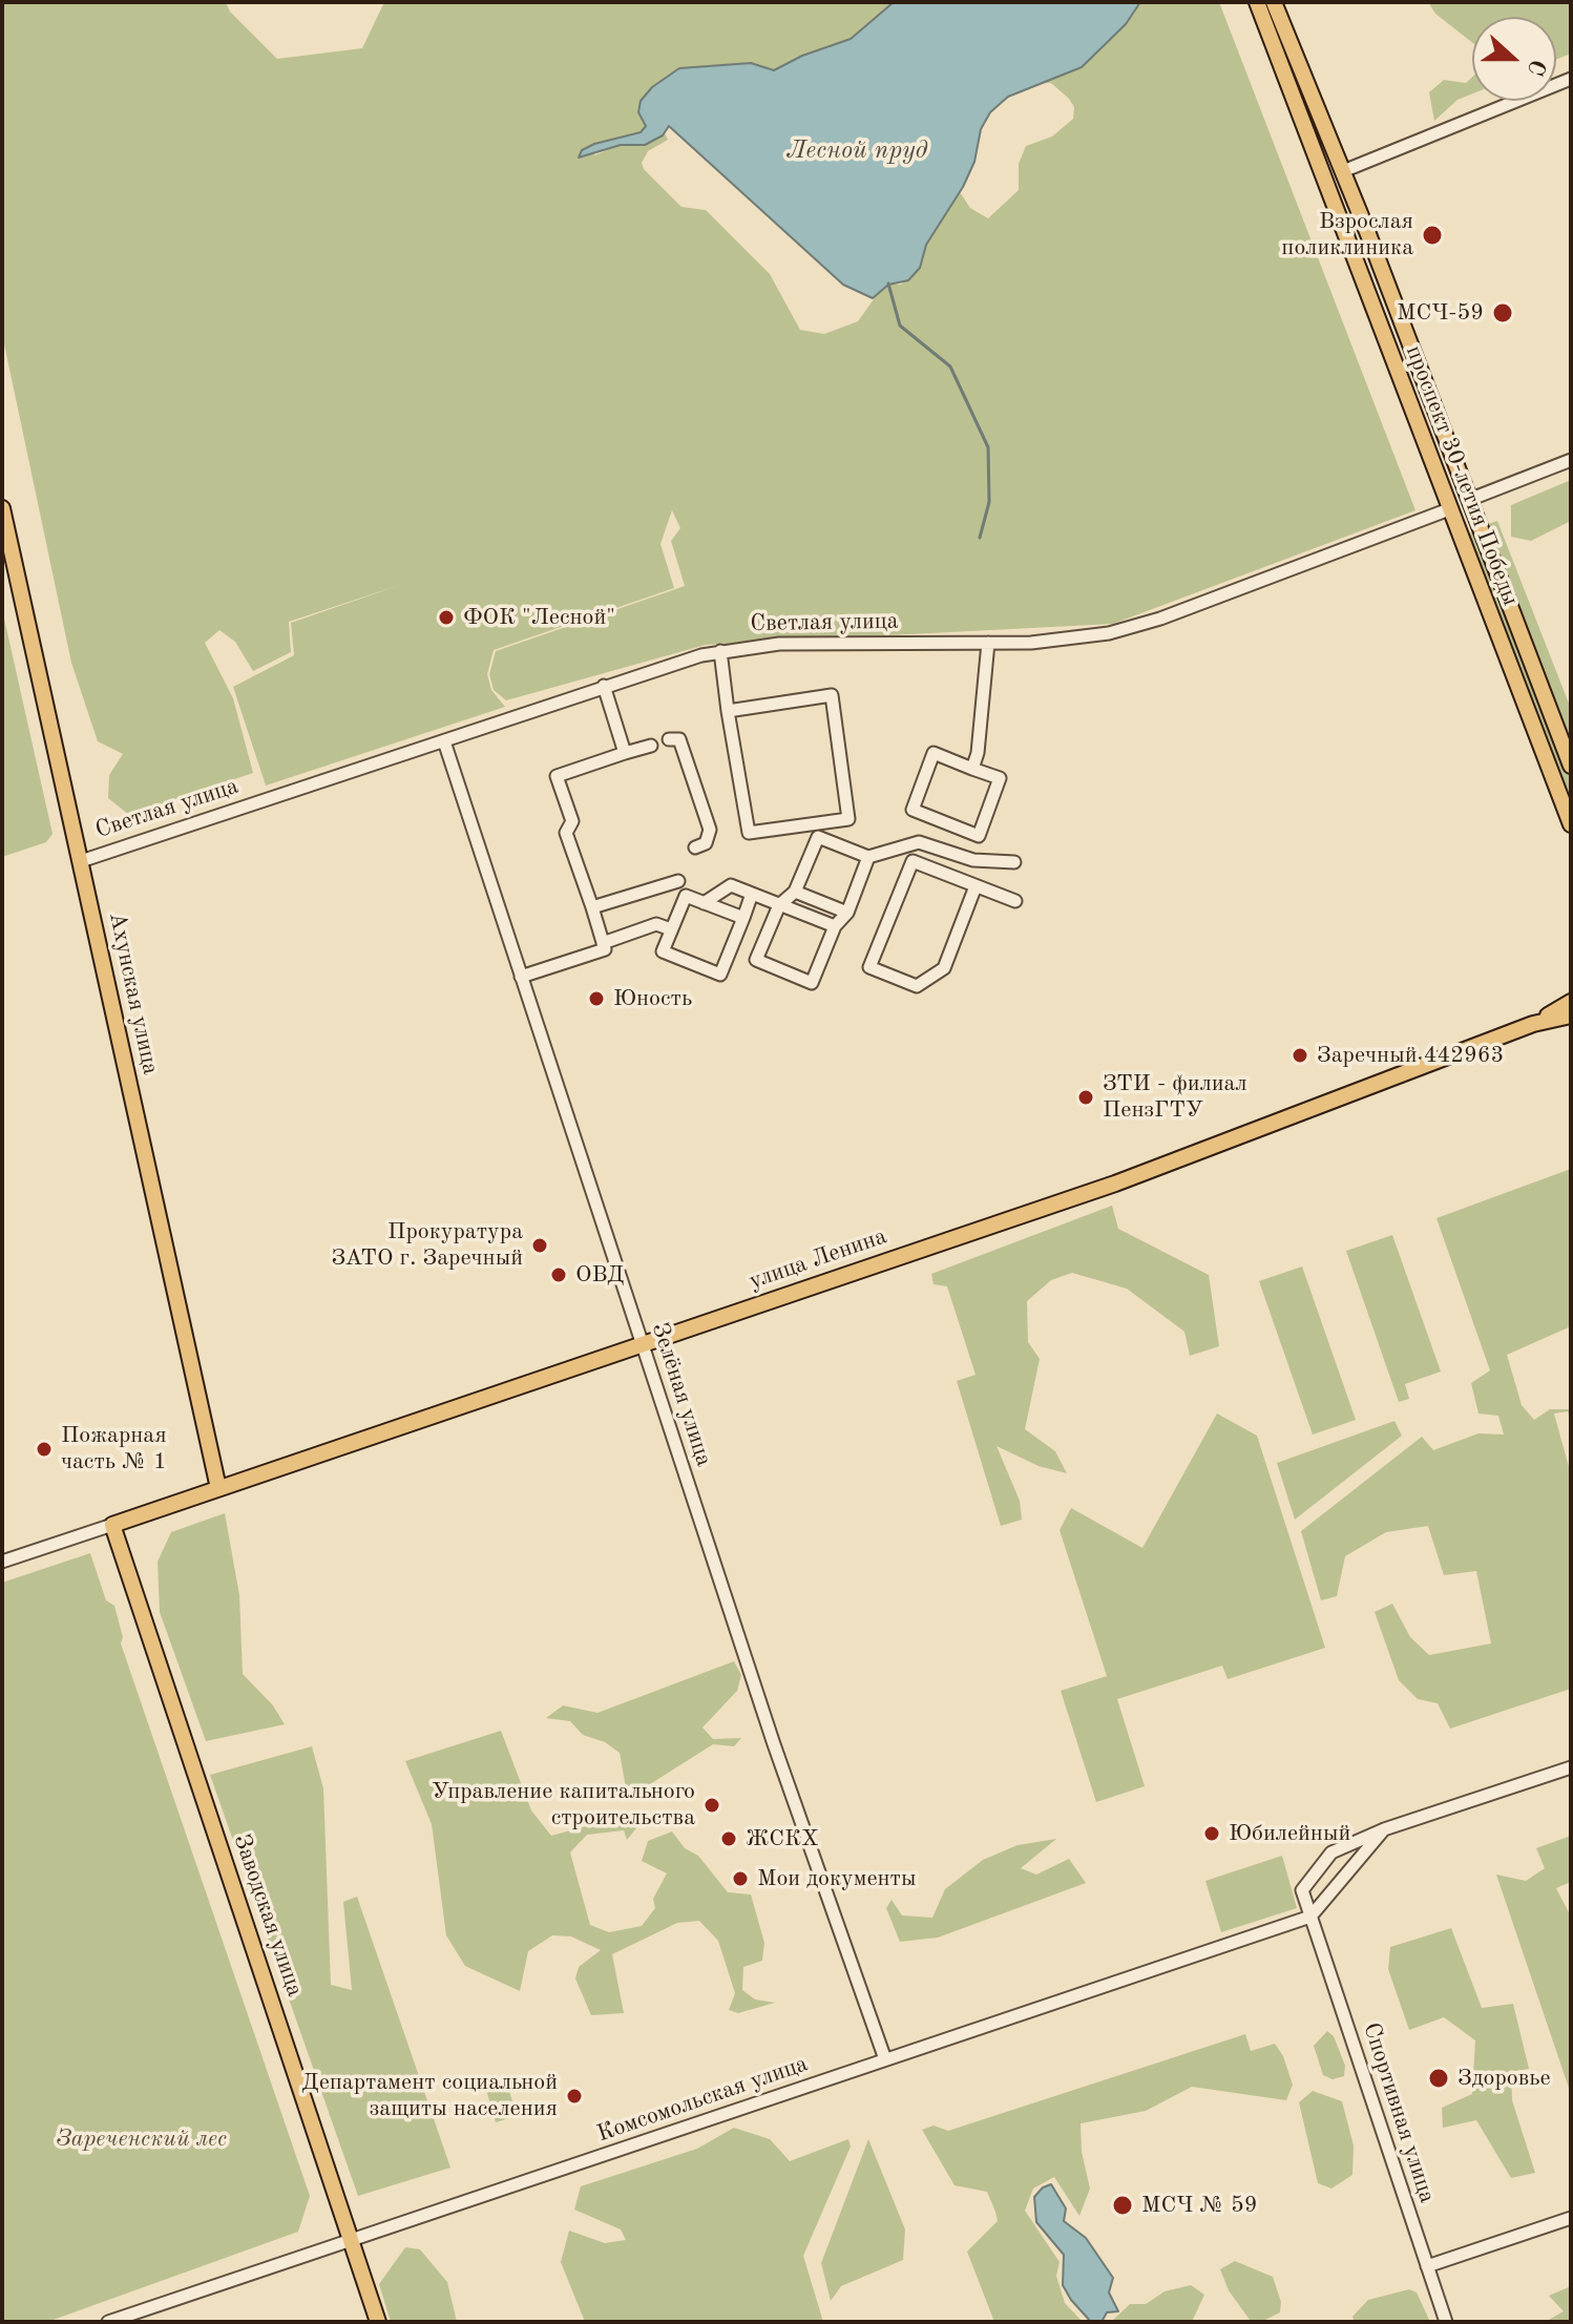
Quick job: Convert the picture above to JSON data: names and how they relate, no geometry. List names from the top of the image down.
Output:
{
  "streets": {
    "main road": [
      "проспект 30-летия Победы",
      "Светлая улица",
      "Ахунская улица",
      "улица Ленина",
      "Заводская улица"
    ],
    "street": ["Зелёная улица", "Комсомольская улица", "Спортивная улица"]
  },
  "crossings": [
    ["проспект 30-летия Победы", "Светлая улица"],
    ["Светлая улица", "Ахунская улица"],
    ["Светлая улица", "Зелёная улица"],
    ["Ахунская улица", "улица Ленина"],
    ["улица Ленина", "Зелёная улица"],
    ["улица Ленина", "Заводская улица"],
    ["Зелёная улица", "Комсомольская улица"],
    ["Заводская улица", "Комсомольская улица"],
    ["Комсомольская улица", "Спортивная улица"]
  ],
  "water": ["Лесной пруд"],
  "parks": ["Зареченский лес"],
  "places": [
    "Взрослая поликлиника",
    "МСЧ-59",
    "ФОК \"Лесной\"",
    "Юность",
    "Заречный 442963",
    "ЗТИ - филиал ПензГТУ",
    "Прокуратура ЗАТО г. Заречный",
    "ОВД",
    "Пожарная часть № 1",
    "Управление капитального строительства",
    "Юбилейный",
    "ЖСКХ",
    "Мои документы",
    "Здоровье",
    "Департамент социальной защиты населения",
    "МСЧ № 59"
  ],
  "north": "right"
}
